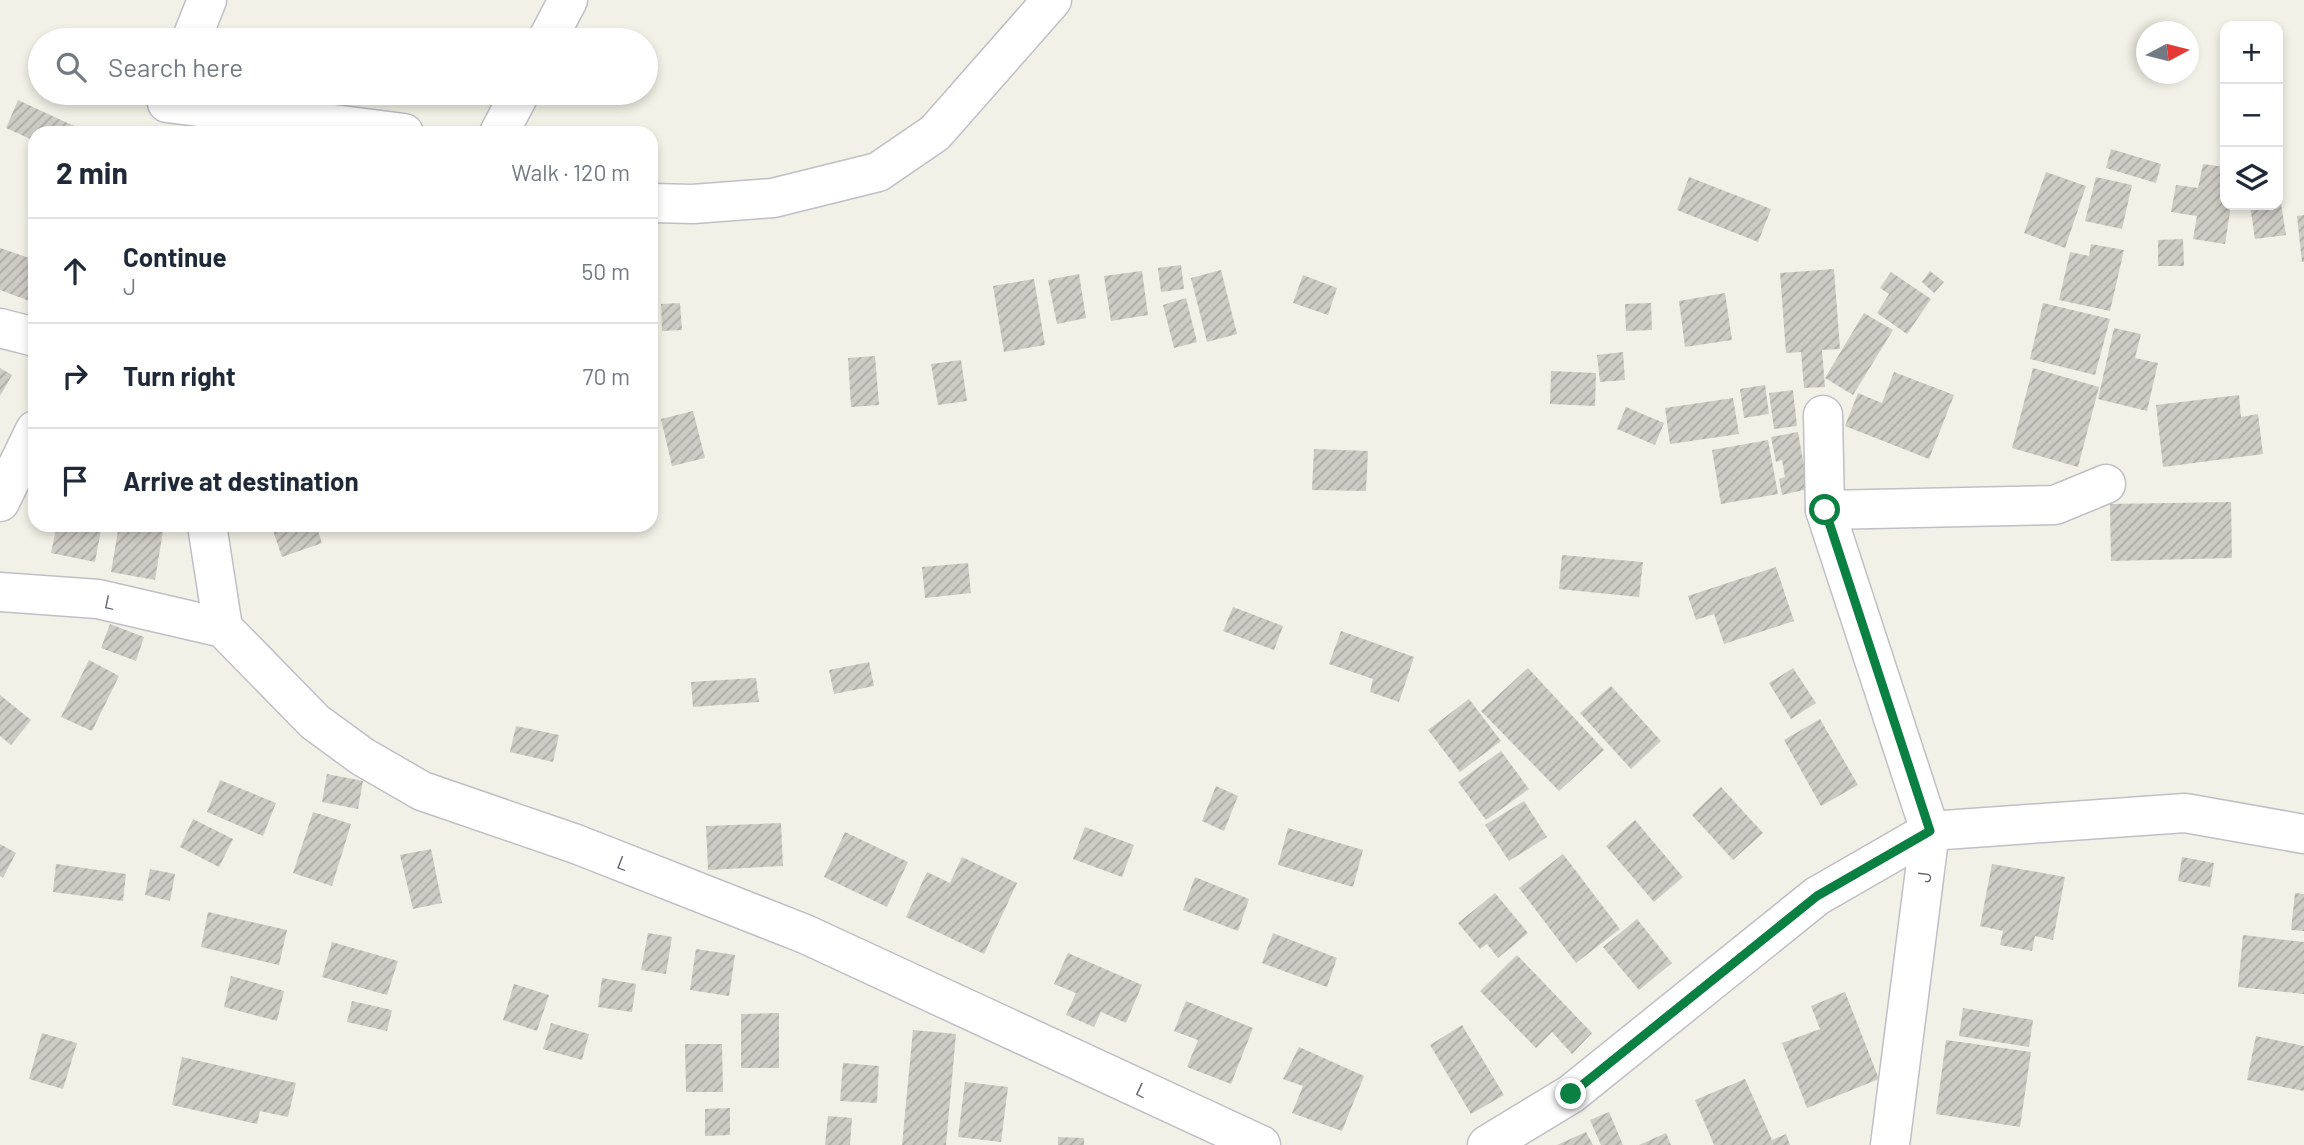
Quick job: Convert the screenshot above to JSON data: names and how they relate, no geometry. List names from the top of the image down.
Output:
{
  "streets": {
    "street": ["L", "J"]
  },
  "north": "right",
  "page": {
    "map_buttons": ["+", "−"],
    "search": "Search here",
    "heading": ["2 min", "Walk · 120 m"],
    "list": [
      ["Continue", "J", "50 m"],
      ["Turn right", "70 m"],
      "Arrive at destination"
    ]
  }
}
